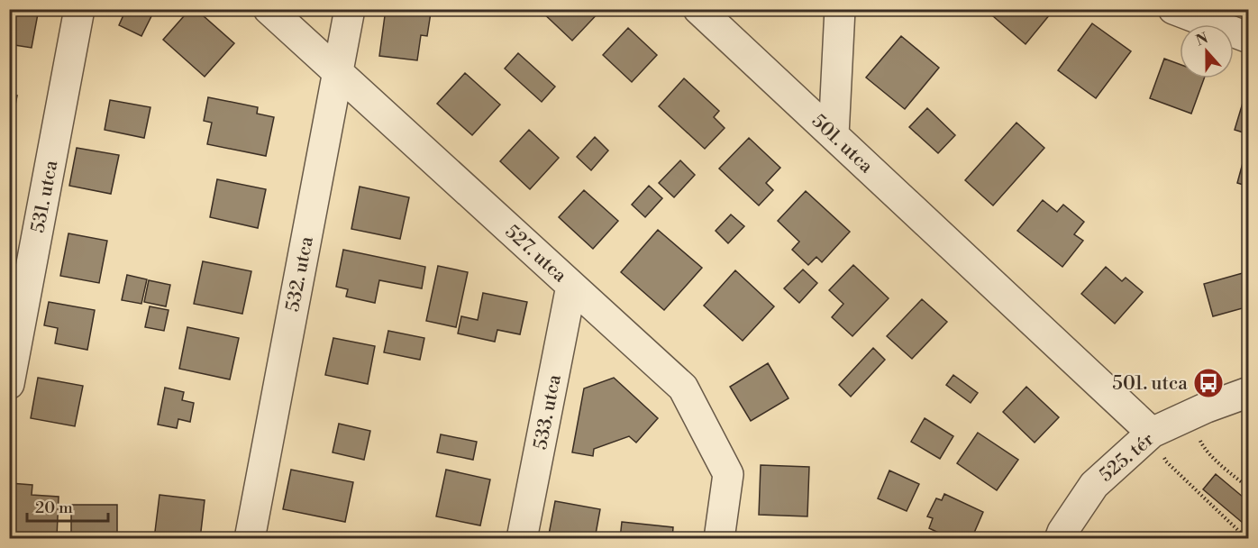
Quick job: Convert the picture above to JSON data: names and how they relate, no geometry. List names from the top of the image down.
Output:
{
  "streets": {
    "street": [
      "501. utca",
      "531. utca",
      "527. utca",
      "532. utca",
      "533. utca",
      "525. tér"
    ]
  },
  "crossings": [
    ["501. utca", "525. tér"],
    ["527. utca", "532. utca"],
    ["527. utca", "533. utca"]
  ],
  "places": {
    "bus stop": ["501. utca"]
  },
  "scale_bar": "20 m",
  "north": "top"
}
